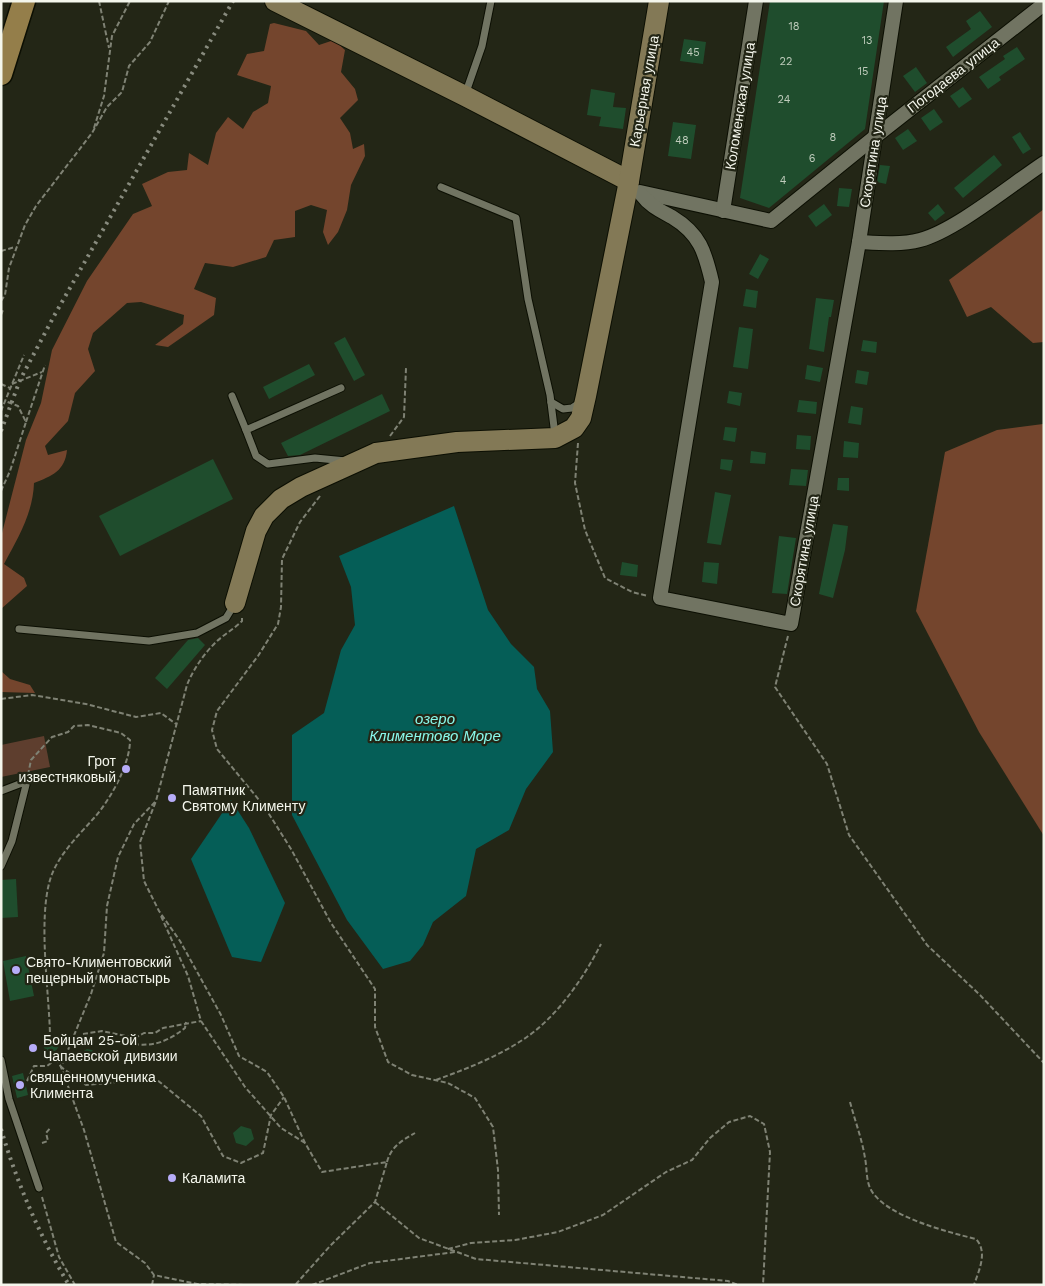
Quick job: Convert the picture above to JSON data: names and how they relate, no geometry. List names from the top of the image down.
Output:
{
  "streets": {
    "street": [
      "Погодаева улица",
      "Карьерная улица",
      "Коломенская улица",
      "Скорятина улица"
    ]
  },
  "crossings": [
    ["Погодаева улица", "Карьерная улица"],
    ["Погодаева улица", "Коломенская улица"],
    ["Погодаева улица", "Скорятина улица"]
  ],
  "water": ["озеро Климентово Море"],
  "places": [
    "Грот известняковый",
    "Памятник Святому Клименту",
    "Свято-Климентовский пещерный монастырь",
    "Бойцам 25-ой Чапаевской дивизии",
    "священномученика Климента",
    "Каламита"
  ],
  "house_numbers": [
    "18",
    "13",
    "45",
    "22",
    "15",
    "24",
    "8",
    "48",
    "6",
    "4"
  ]
}
